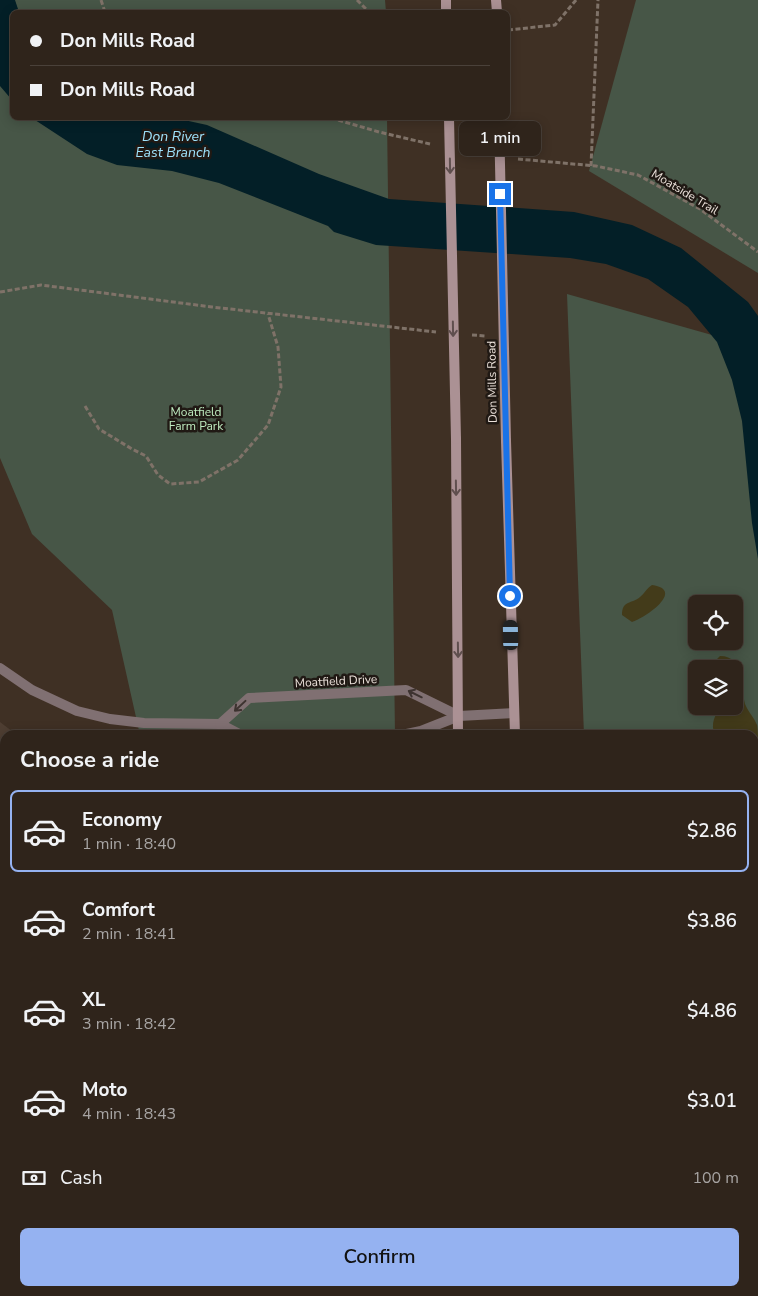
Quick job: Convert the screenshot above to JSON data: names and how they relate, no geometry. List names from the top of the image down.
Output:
{
  "streets": {
    "main road": ["Don Mills Road"],
    "street": ["Moatfield Drive"],
    "path": ["Moatside Trail"]
  },
  "crossings": [
    ["Don Mills Road", "Moatfield Drive"]
  ],
  "one_way": ["Moatfield Drive"],
  "water": ["Don River East Branch"],
  "parks": ["Moatfield Farm Park"],
  "page": {
    "banner": ["Don Mills Road", "Don Mills Road"],
    "bubble": "1 min",
    "heading": "Choose a ride",
    "list": [
      {
        "name": "Economy",
        "note": "1 min · 18:40",
        "value": "$2.86"
      },
      {
        "name": "Comfort",
        "note": "2 min · 18:41",
        "value": "$3.86"
      },
      {
        "name": "XL",
        "note": "3 min · 18:42",
        "value": "$4.86"
      },
      {
        "name": "Moto",
        "note": "4 min · 18:43",
        "value": "$3.01"
      }
    ],
    "pay": ["Cash", "100 m"],
    "buttons": "Confirm"
  }
}
